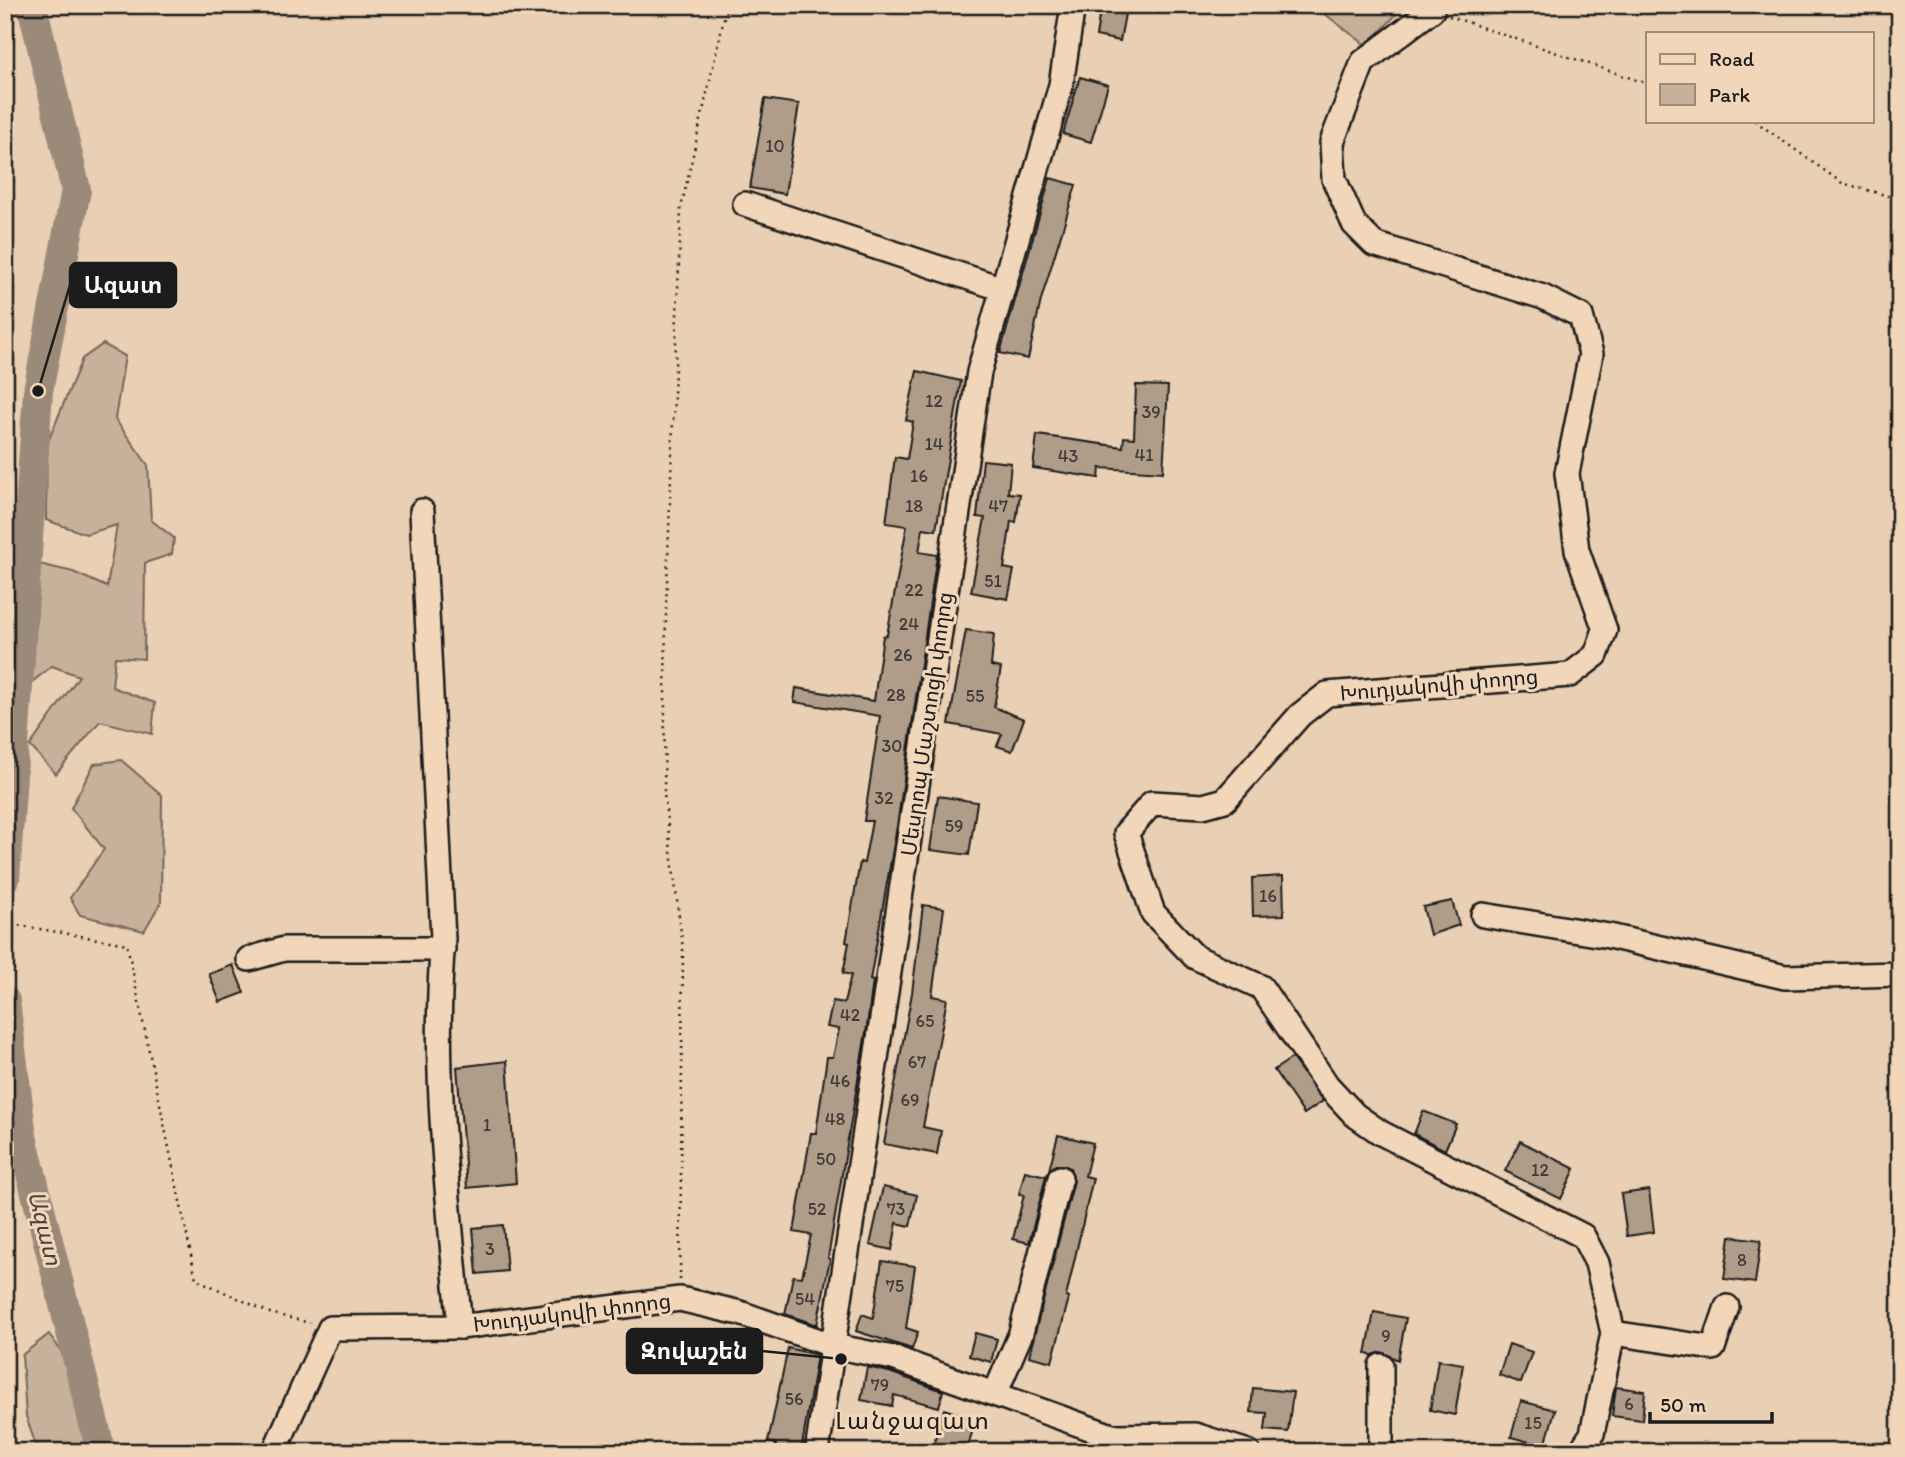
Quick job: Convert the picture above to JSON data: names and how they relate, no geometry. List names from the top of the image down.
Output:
{
  "streets": {
    "street": ["Խուդյակովի փողոց", "Մեսրոպ Մաշտոցի փողոց"]
  },
  "crossings": [
    ["Խուդյակովի փողոց", "Մեսրոպ Մաշտոցի փողոց"]
  ],
  "districts": ["Լանջազատ"],
  "water": ["Ազատ"],
  "places": ["Ազատ", "Զովաշեն"],
  "house_numbers": [
    "10",
    "12",
    "39",
    "14",
    "41",
    "43",
    "16",
    "18",
    "47",
    "51",
    "22",
    "24",
    "26",
    "28",
    "55",
    "30",
    "32",
    "59",
    "16",
    "42",
    "65",
    "67",
    "46",
    "69",
    "48",
    "1",
    "50",
    "12",
    "52",
    "73",
    "3",
    "8",
    "75",
    "54",
    "9",
    "79",
    "56",
    "6",
    "15"
  ],
  "legend": ["Road", "Park"],
  "scale_bar": "50 m"
}
